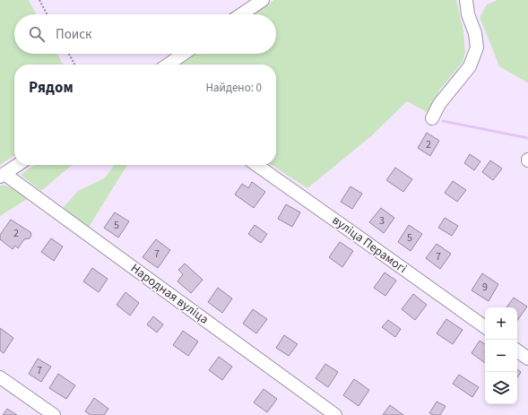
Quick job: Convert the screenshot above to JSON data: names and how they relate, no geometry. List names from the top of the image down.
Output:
{
  "streets": {
    "street": ["вуліца Перамогі", "Народная вуліца"]
  },
  "house_numbers": [
    "2",
    "3",
    "5",
    "2",
    "5",
    "7",
    "7",
    "9",
    "7"
  ],
  "page": {
    "search": "Поиск",
    "heading": ["Рядом", "Найдено: 0"],
    "map_buttons": ["+", "−"]
  }
}
